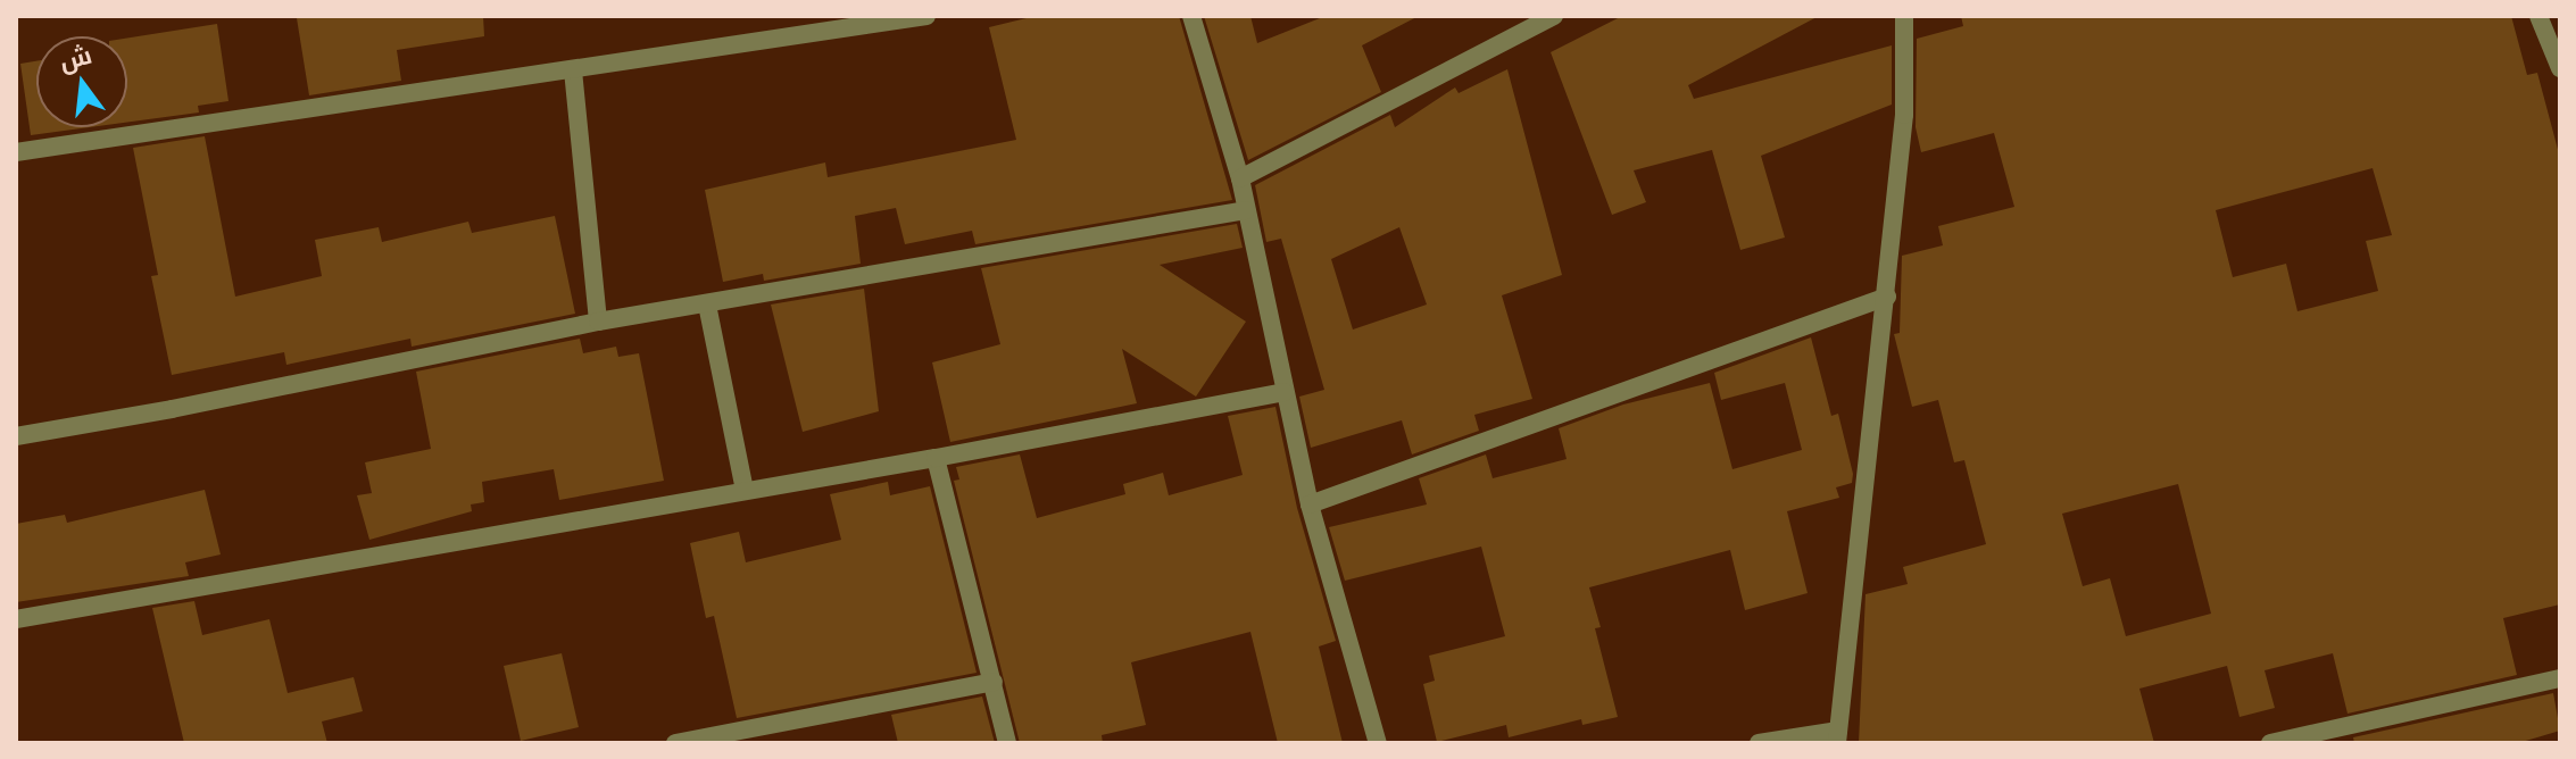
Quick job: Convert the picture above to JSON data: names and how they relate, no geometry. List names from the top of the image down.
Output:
{
  "north": "top"
}
